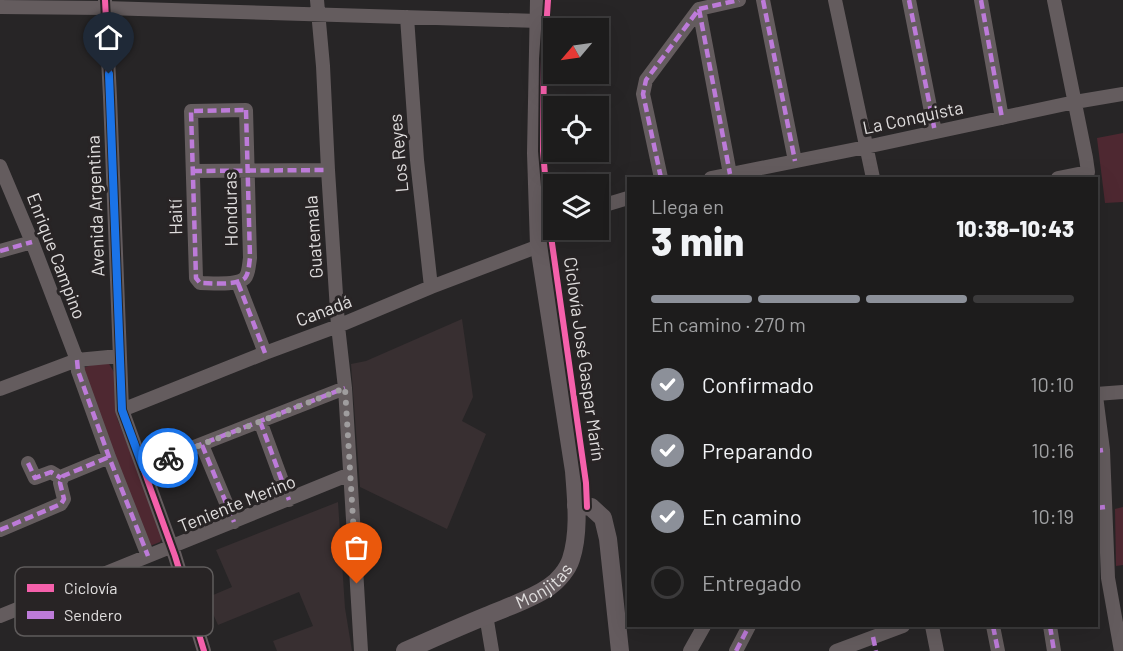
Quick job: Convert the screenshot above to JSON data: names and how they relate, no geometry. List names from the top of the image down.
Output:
{
  "streets": {
    "main road": ["Monjitas"],
    "street": [
      "La Conquista",
      "Los Reyes",
      "Avenida Argentina",
      "Honduras",
      "Haití",
      "Guatemala",
      "Enrique Campino",
      "Canadá",
      "Teniente Merino"
    ],
    "cycle path": ["Ciclovía José Gaspar Marín"]
  },
  "crossings": [
    ["Los Reyes", "Canadá"],
    ["Avenida Argentina", "Canadá"],
    ["Avenida Argentina", "Teniente Merino"],
    ["Honduras", "Haití"],
    ["Guatemala", "Canadá"],
    ["Guatemala", "Teniente Merino"],
    ["Enrique Campino", "Teniente Merino"],
    ["Canadá", "Monjitas"]
  ],
  "legend": ["Ciclovía", "Sendero"],
  "north": "bottom left",
  "page": {
    "heading": ["3 min", "Llega en", "10:38–10:43"],
    "bar": "En camino · 270 m",
    "list": [
      ["Confirmado", "10:10"],
      ["Preparando", "10:16"],
      ["En camino", "10:19"],
      "Entregado"
    ]
  }
}
